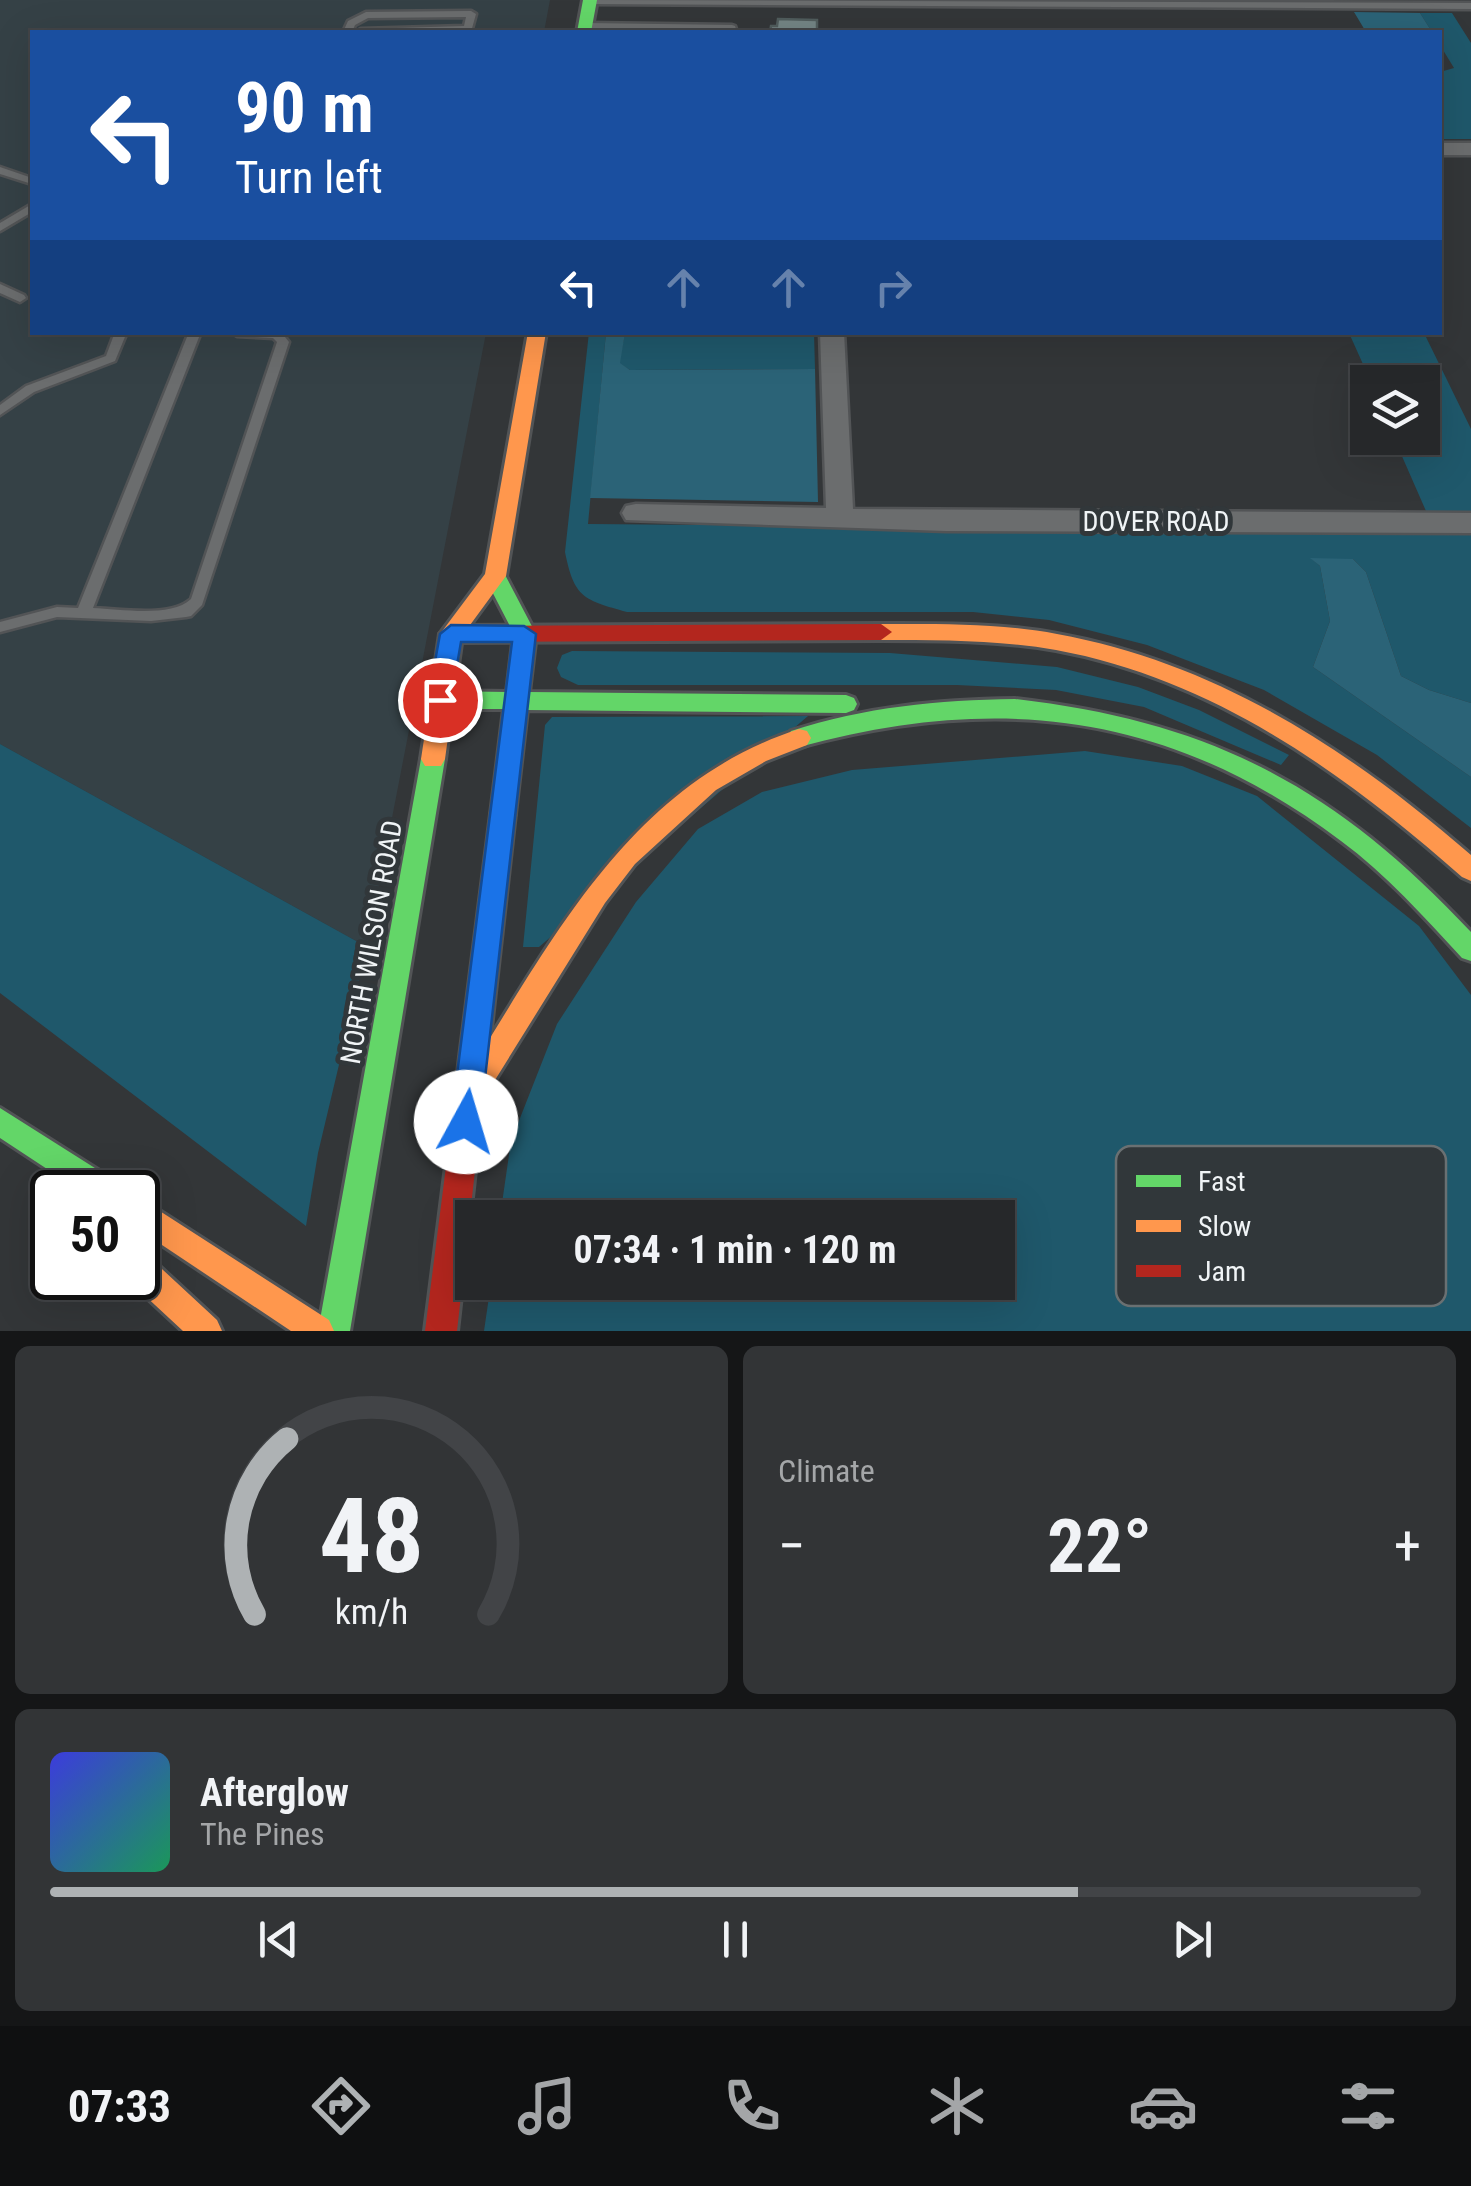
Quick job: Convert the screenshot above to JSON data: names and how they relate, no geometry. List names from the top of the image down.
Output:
{
  "streets": {
    "main road": ["NORTH WILSON ROAD"],
    "street": ["DOVER ROAD"]
  },
  "legend": ["Fast", "Slow", "Jam"],
  "page": {
    "turn": ["90 m", "Turn left"],
    "limit": "50",
    "trip": "07:34 · 1 min · 120 m",
    "tile": "Climate",
    "heat": ["−", "22°", "+"],
    "song": ["Afterglow", "The Pines"],
    "tabs": "07:33",
    "gauge": ["48", "km/h"]
  }
}
